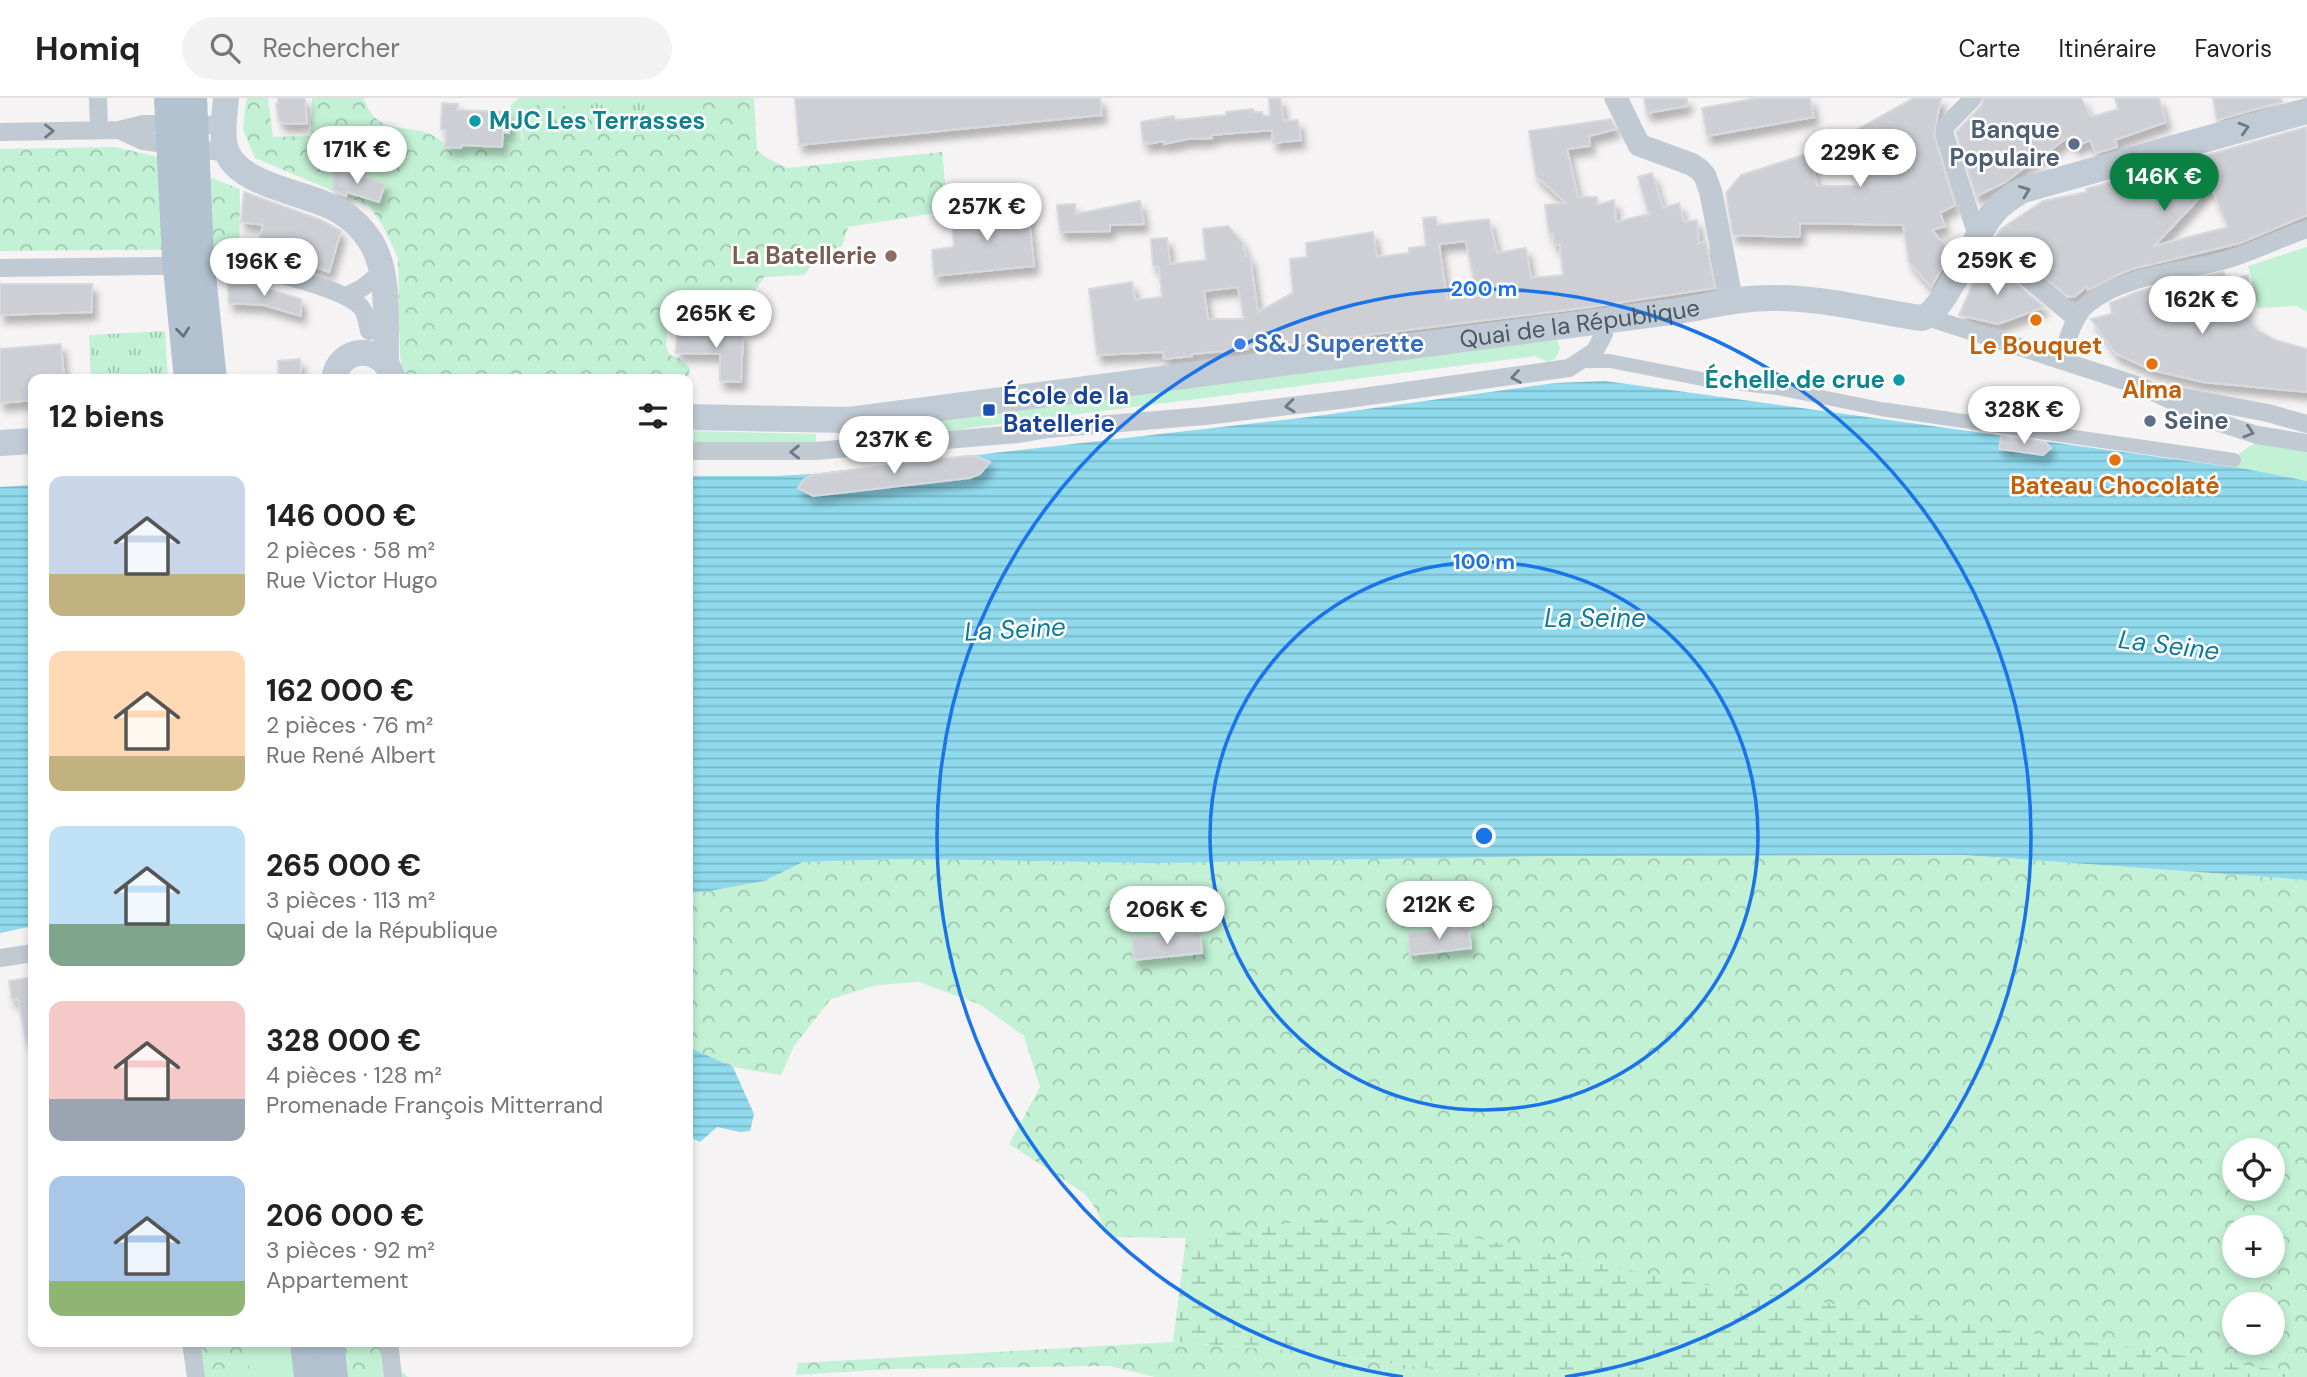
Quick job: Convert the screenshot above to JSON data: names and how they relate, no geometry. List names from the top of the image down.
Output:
{
  "streets": {
    "main road": ["Quai de la République"]
  },
  "water": ["La Seine"],
  "places": {
    "other": [
      "MJC Les Terrasses",
      "Banque Populaire",
      "La Batellerie",
      "Le Bouquet",
      "S&J Superette",
      "Alma",
      "Échelle de crue",
      "Seine",
      "Bateau Chocolaté"
    ],
    "transit": ["École de la Batellerie"]
  },
  "page": {
    "header": "Homiq",
    "search": "Rechercher",
    "nav": ["Carte", "Itinéraire", "Favoris"],
    "price": [
      "171K €",
      "229K €",
      "146K €",
      "257K €",
      "259K €",
      "196K €",
      "162K €",
      "265K €",
      "328K €",
      "237K €",
      "212K €",
      "206K €"
    ],
    "heading": "12 biens",
    "list": [
      {
        "name": "146 000 €",
        "note": "2 pièces · 58 m² · Rue Victor Hugo"
      },
      {
        "name": "162 000 €",
        "note": "2 pièces · 76 m² · Rue René Albert"
      },
      {
        "name": "265 000 €",
        "note": "3 pièces · 113 m² · Quai de la République"
      },
      {
        "name": "328 000 €",
        "note": "4 pièces · 128 m² · Promenade François Mitterrand"
      },
      {
        "name": "206 000 €",
        "note": "3 pièces · 92 m² · Appartement"
      }
    ],
    "map_buttons": ["+", "−"]
  },
  "rings": ["200 m", "100 m"]
}
